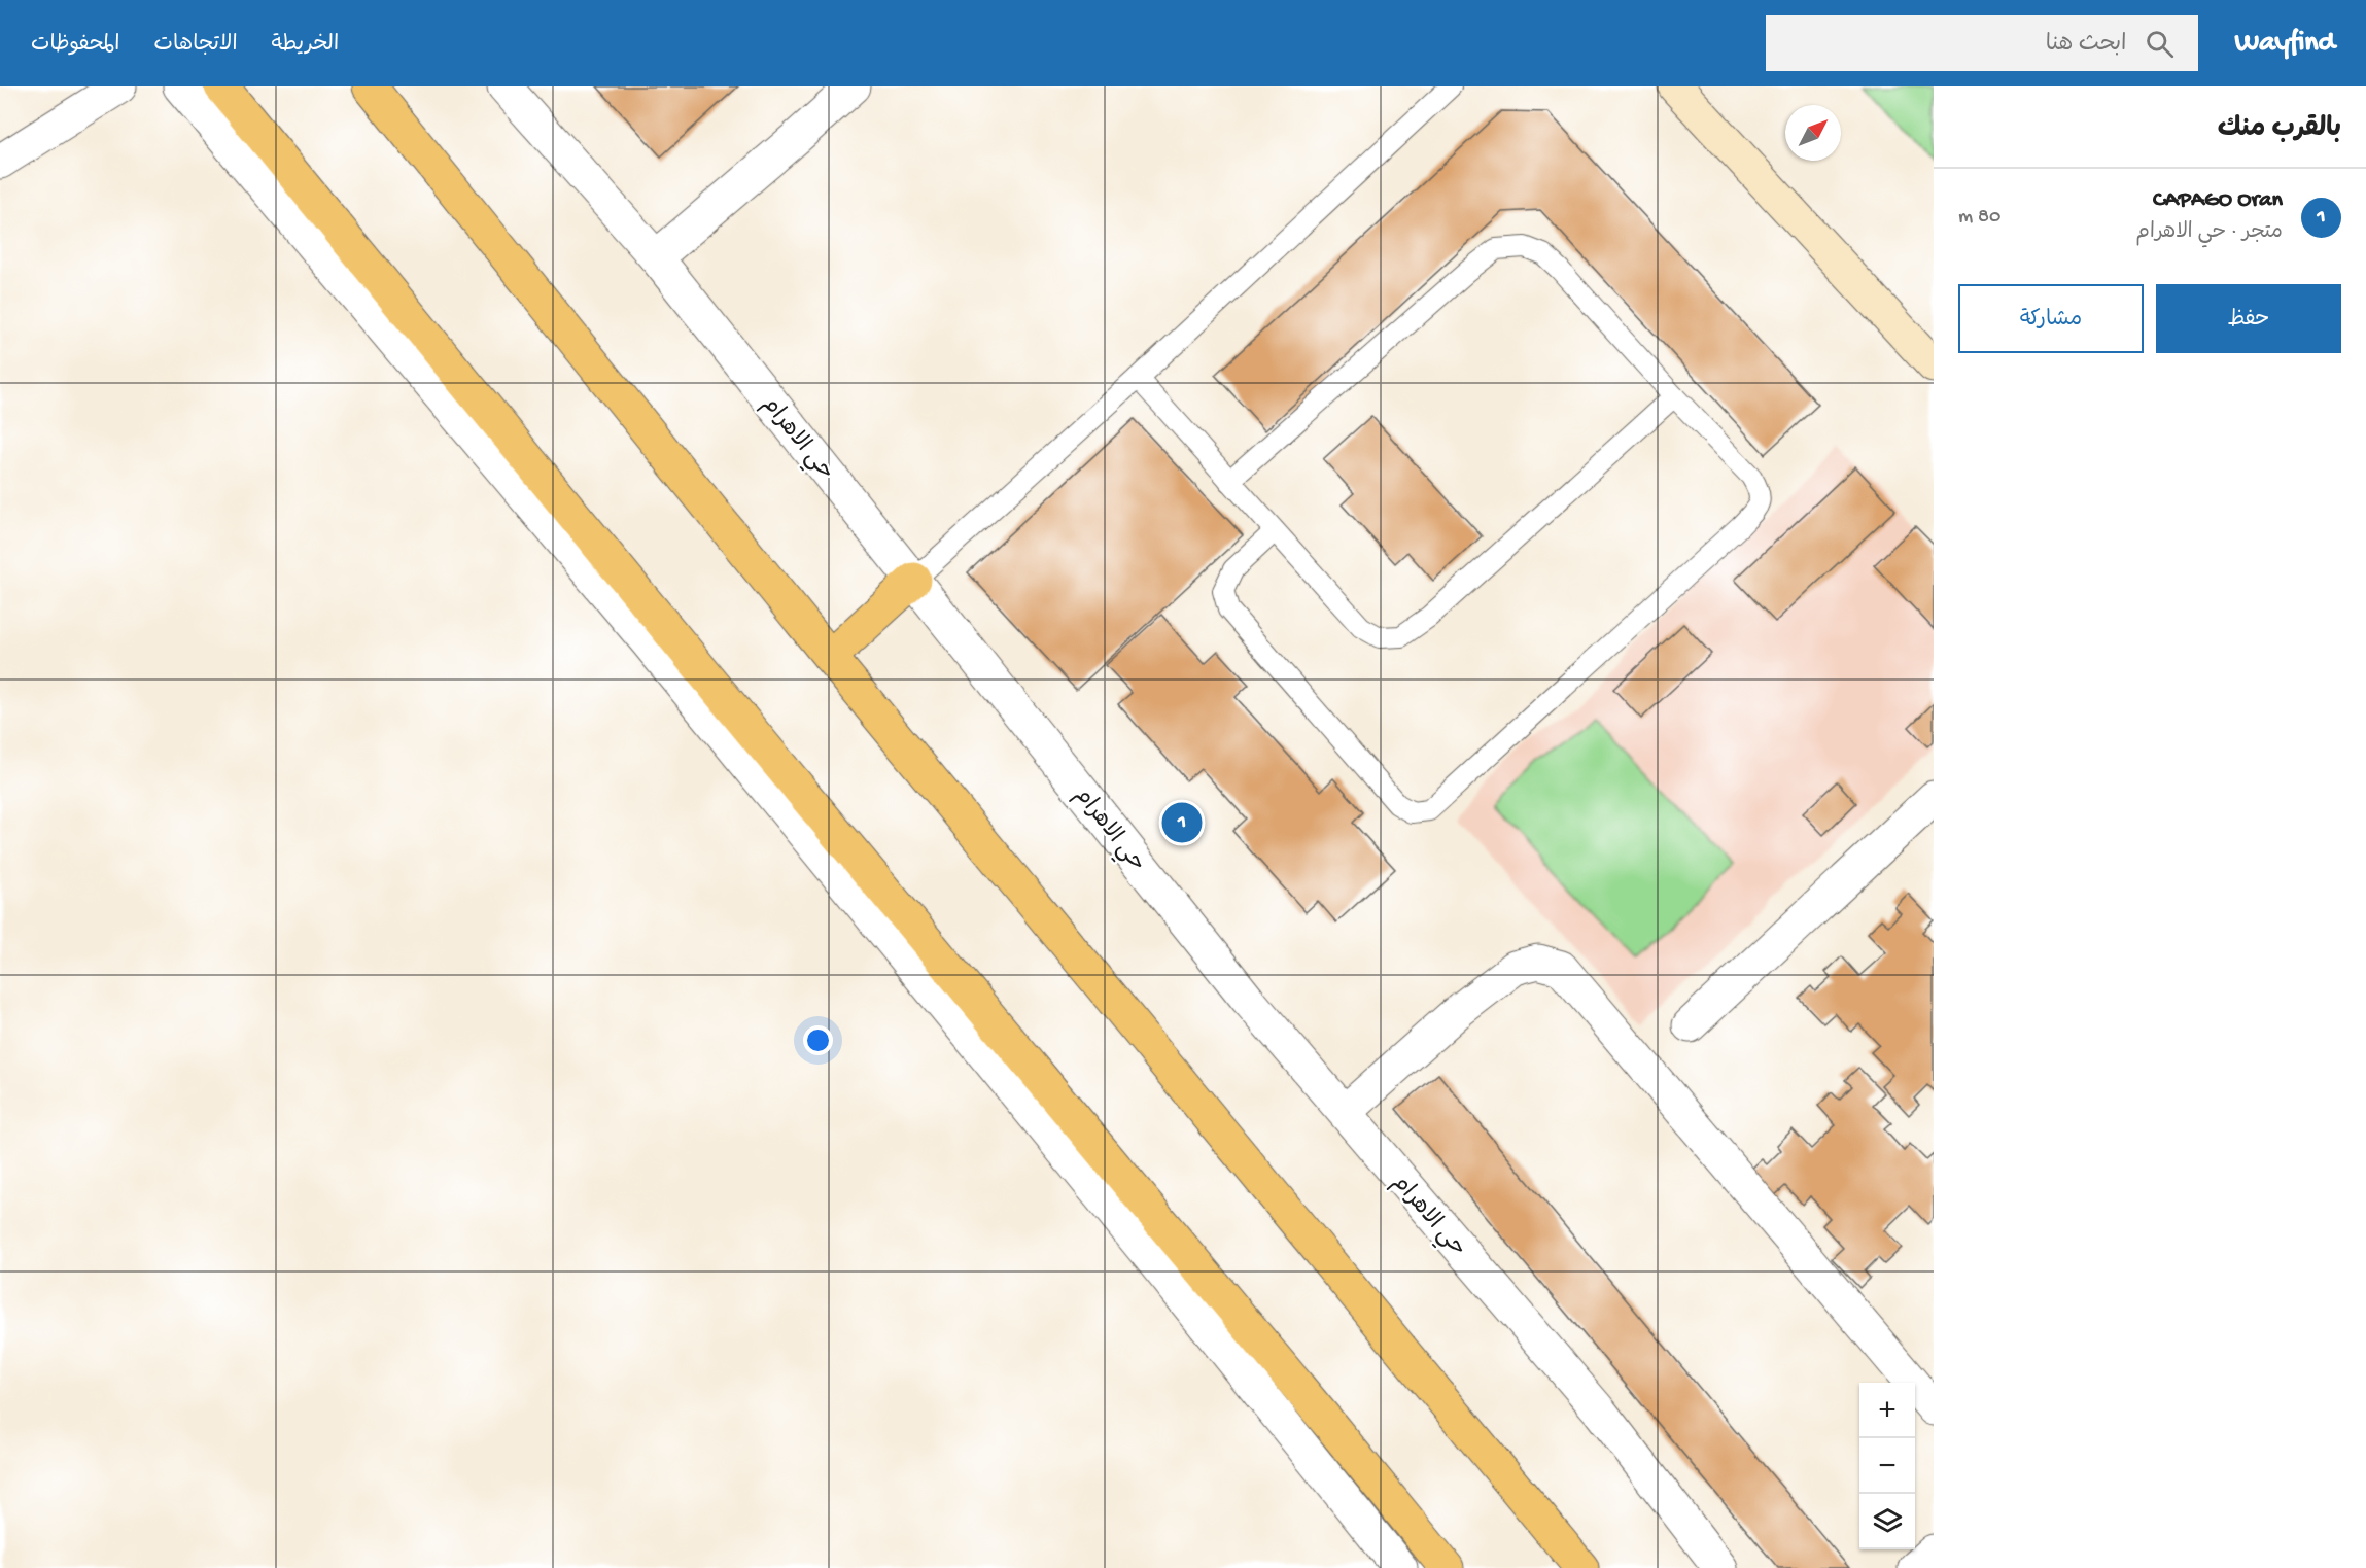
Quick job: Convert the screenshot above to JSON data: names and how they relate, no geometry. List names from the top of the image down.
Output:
{
  "streets": {
    "street": ["حي الاهرام"]
  },
  "north": "top right",
  "page": {
    "header": "Wayfind",
    "search": "ابحث هنا",
    "nav": ["الخريطة", "الاتجاهات", "المحفوظات"],
    "heading": "بالقرب منك",
    "list": [
      {
        "mark": "1",
        "name": "CAPAGO Oran",
        "note": "متجر · حي الاهرام",
        "value": "80 m"
      }
    ],
    "buttons": ["حفظ", "مشاركة"],
    "pins": "1",
    "map_buttons": ["+", "−"]
  }
}
